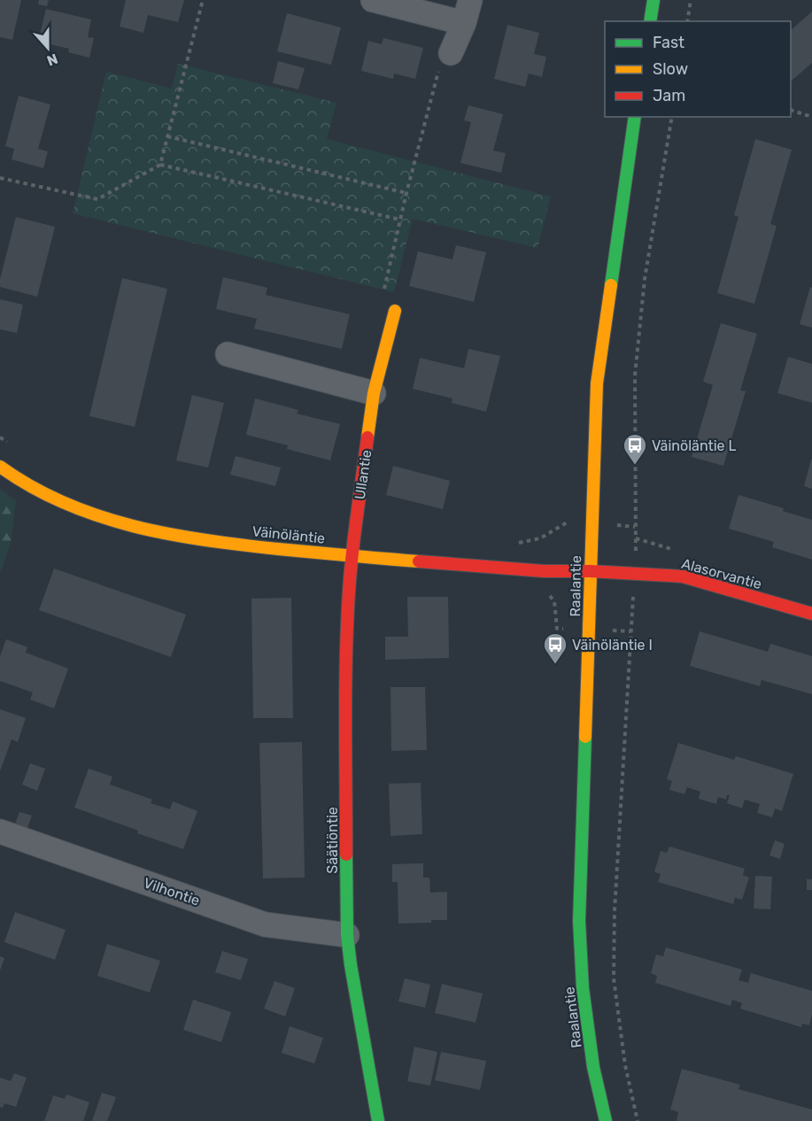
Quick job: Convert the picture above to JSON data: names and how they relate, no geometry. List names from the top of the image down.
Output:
{
  "streets": {
    "street": [
      "Ullantie",
      "Väinöläntie",
      "Alasorvantie",
      "Raalantie",
      "Säätiöntie",
      "Vilhontie"
    ]
  },
  "crossings": [
    ["Ullantie", "Väinöläntie"],
    ["Ullantie", "Säätiöntie"],
    ["Väinöläntie", "Alasorvantie"],
    ["Väinöläntie", "Raalantie"],
    ["Väinöläntie", "Säätiöntie"],
    ["Alasorvantie", "Raalantie"],
    ["Säätiöntie", "Vilhontie"]
  ],
  "places": {
    "bus stop": ["Väinöläntie L", "Väinöläntie I"]
  },
  "legend": ["Fast", "Slow", "Jam"],
  "north": "bottom"
}
